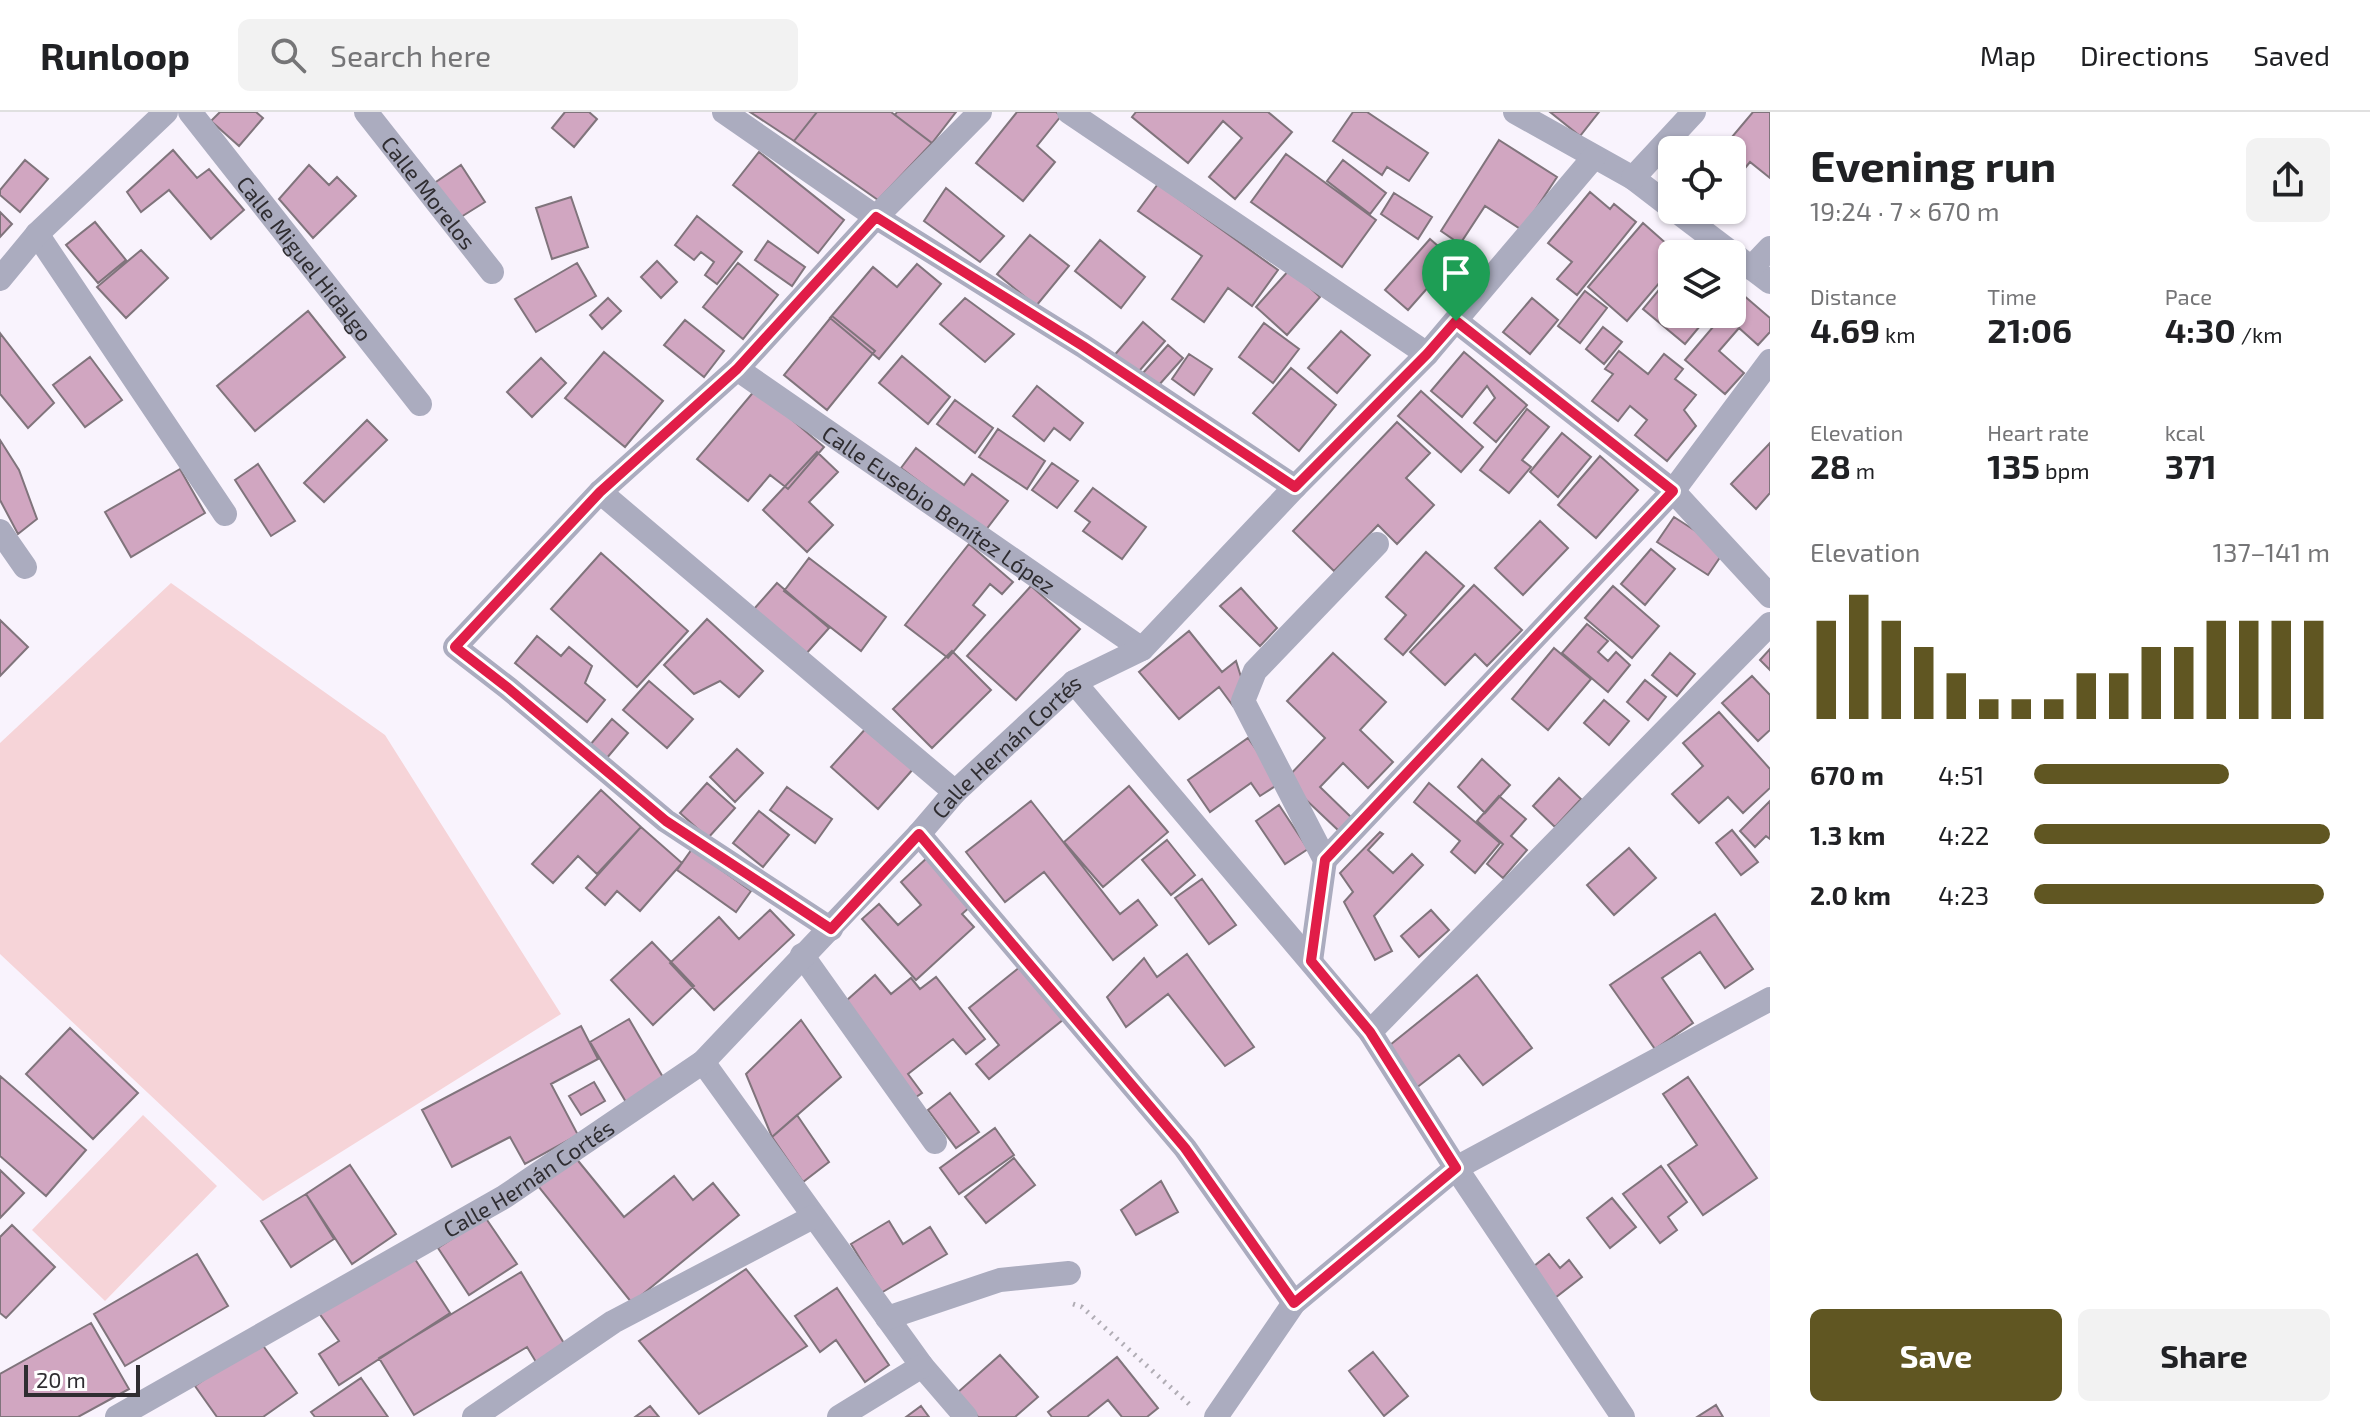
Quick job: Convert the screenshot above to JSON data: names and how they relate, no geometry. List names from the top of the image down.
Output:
{
  "streets": {
    "street": [
      "Calle Morelos",
      "Calle Miguel Hidalgo",
      "Calle Eusebio Benítez López",
      "Calle Hernán Cortés"
    ]
  },
  "crossings": [
    ["Calle Eusebio Benítez López", "Calle Hernán Cortés"]
  ],
  "scale_bar": "20 m",
  "page": {
    "header": "Runloop",
    "search": "Search here",
    "nav": ["Map", "Directions", "Saved"],
    "heading": ["Evening run", "19:24 · 7 × 670 m"],
    "stats": [
      ["Distance", "4.69 km"],
      ["Time", "21:06"],
      ["Pace", "4:30 /km"],
      ["Elevation", "28 m"],
      ["Heart rate", "135 bpm"],
      ["kcal", "371"]
    ],
    "chart": ["Elevation", "137–141 m"],
    "list": [
      {
        "name": "670 m",
        "note": "4:51"
      },
      {
        "name": "1.3 km",
        "note": "4:22"
      },
      {
        "name": "2.0 km",
        "note": "4:23"
      }
    ],
    "buttons": ["Save", "Share"],
    "scale": "20 m"
  }
}
